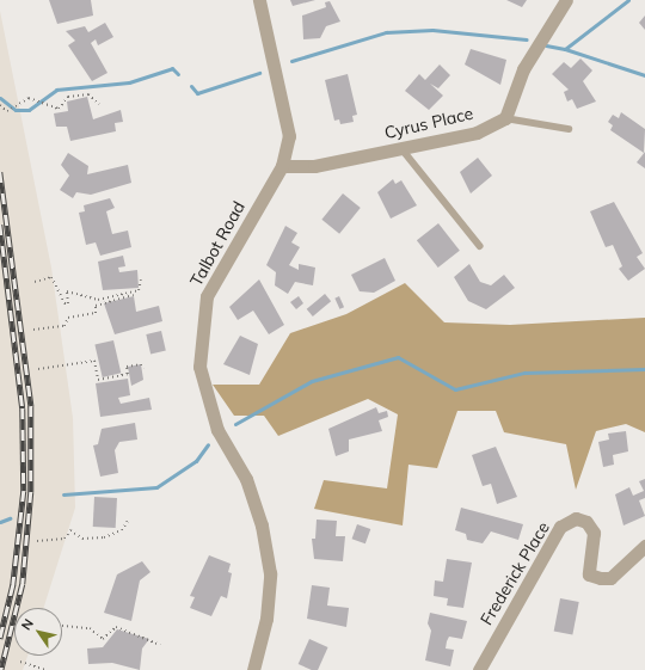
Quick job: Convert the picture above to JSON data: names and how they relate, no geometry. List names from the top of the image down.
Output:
{
  "streets": {
    "street": ["Cyrus Place", "Talbot Road", "Frederick Place"]
  },
  "crossings": [
    ["Cyrus Place", "Talbot Road"]
  ],
  "north": "top left"
}
